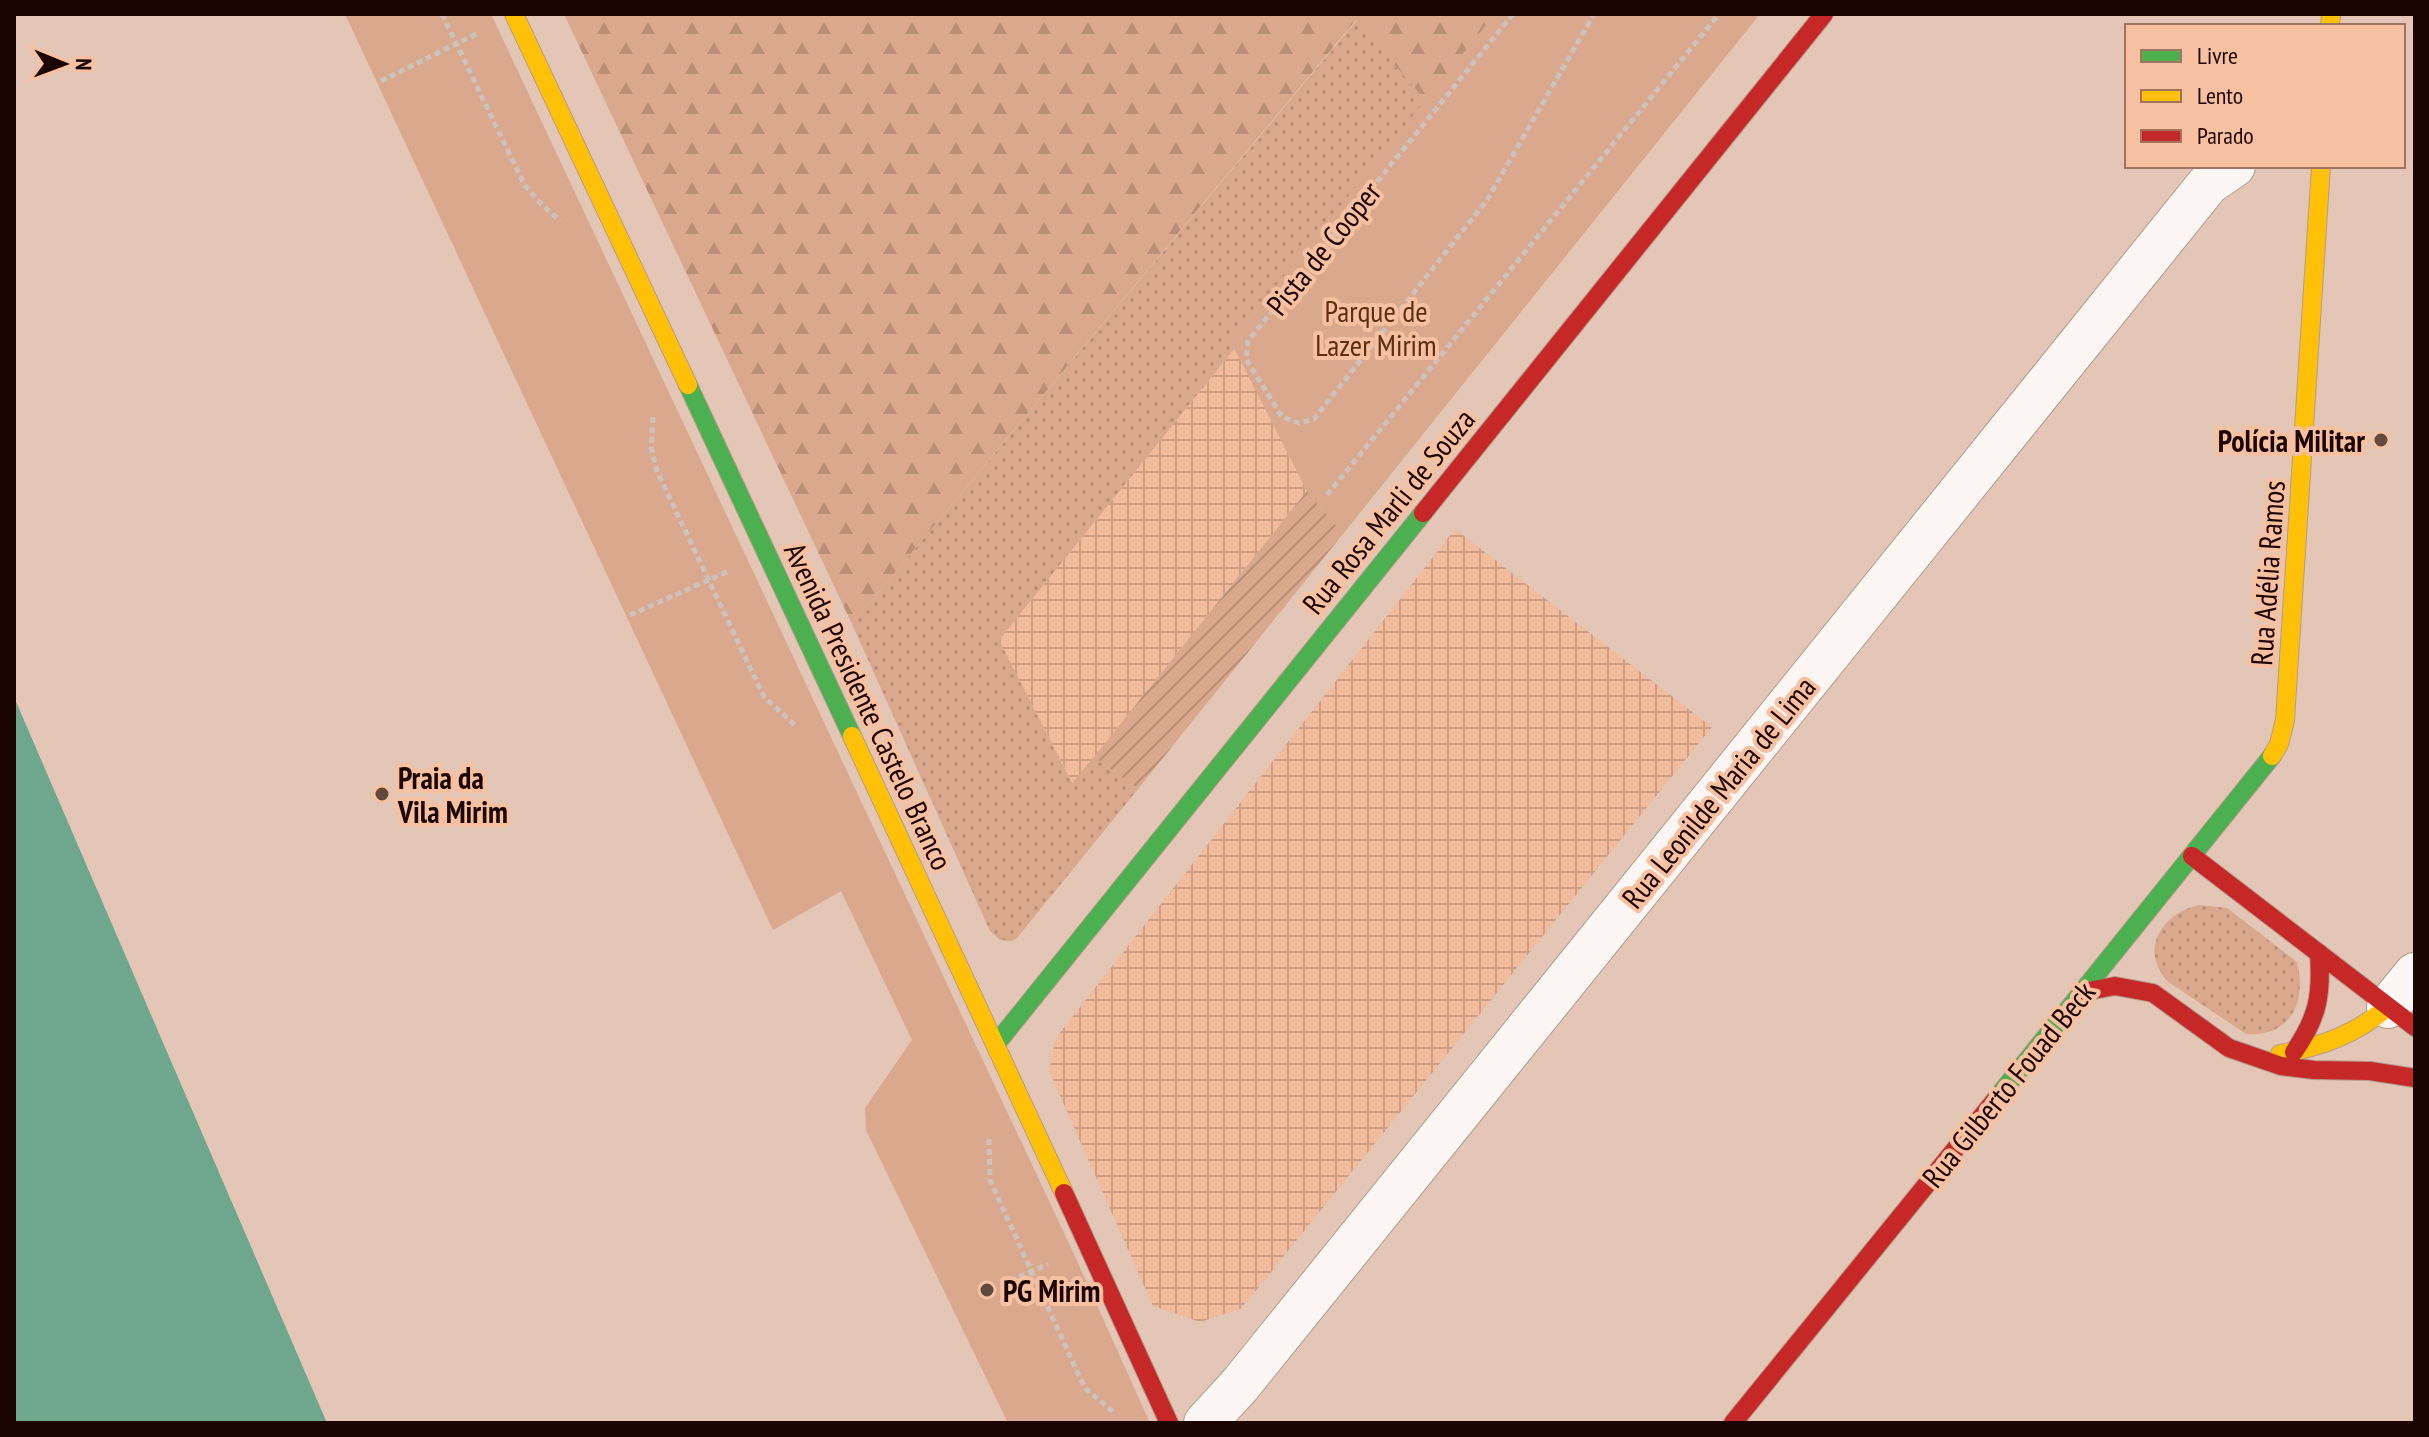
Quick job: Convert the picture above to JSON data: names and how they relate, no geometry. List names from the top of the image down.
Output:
{
  "streets": {
    "street": [
      "Rua Rosa Marli de Souza",
      "Rua Adélia Ramos",
      "Avenida Presidente Castelo Branco",
      "Rua Leonilde Maria de Lima",
      "Rua Gilberto Fouad Beck"
    ],
    "path": ["Pista de Cooper"]
  },
  "crossings": [
    ["Rua Rosa Marli de Souza", "Avenida Presidente Castelo Branco"],
    ["Rua Adélia Ramos", "Rua Gilberto Fouad Beck"]
  ],
  "parks": ["Parque de Lazer Mirim"],
  "places": ["Polícia Militar", "Praia da Vila Mirim", "PG Mirim"],
  "legend": ["Livre", "Lento", "Parado"],
  "north": "right"
}
